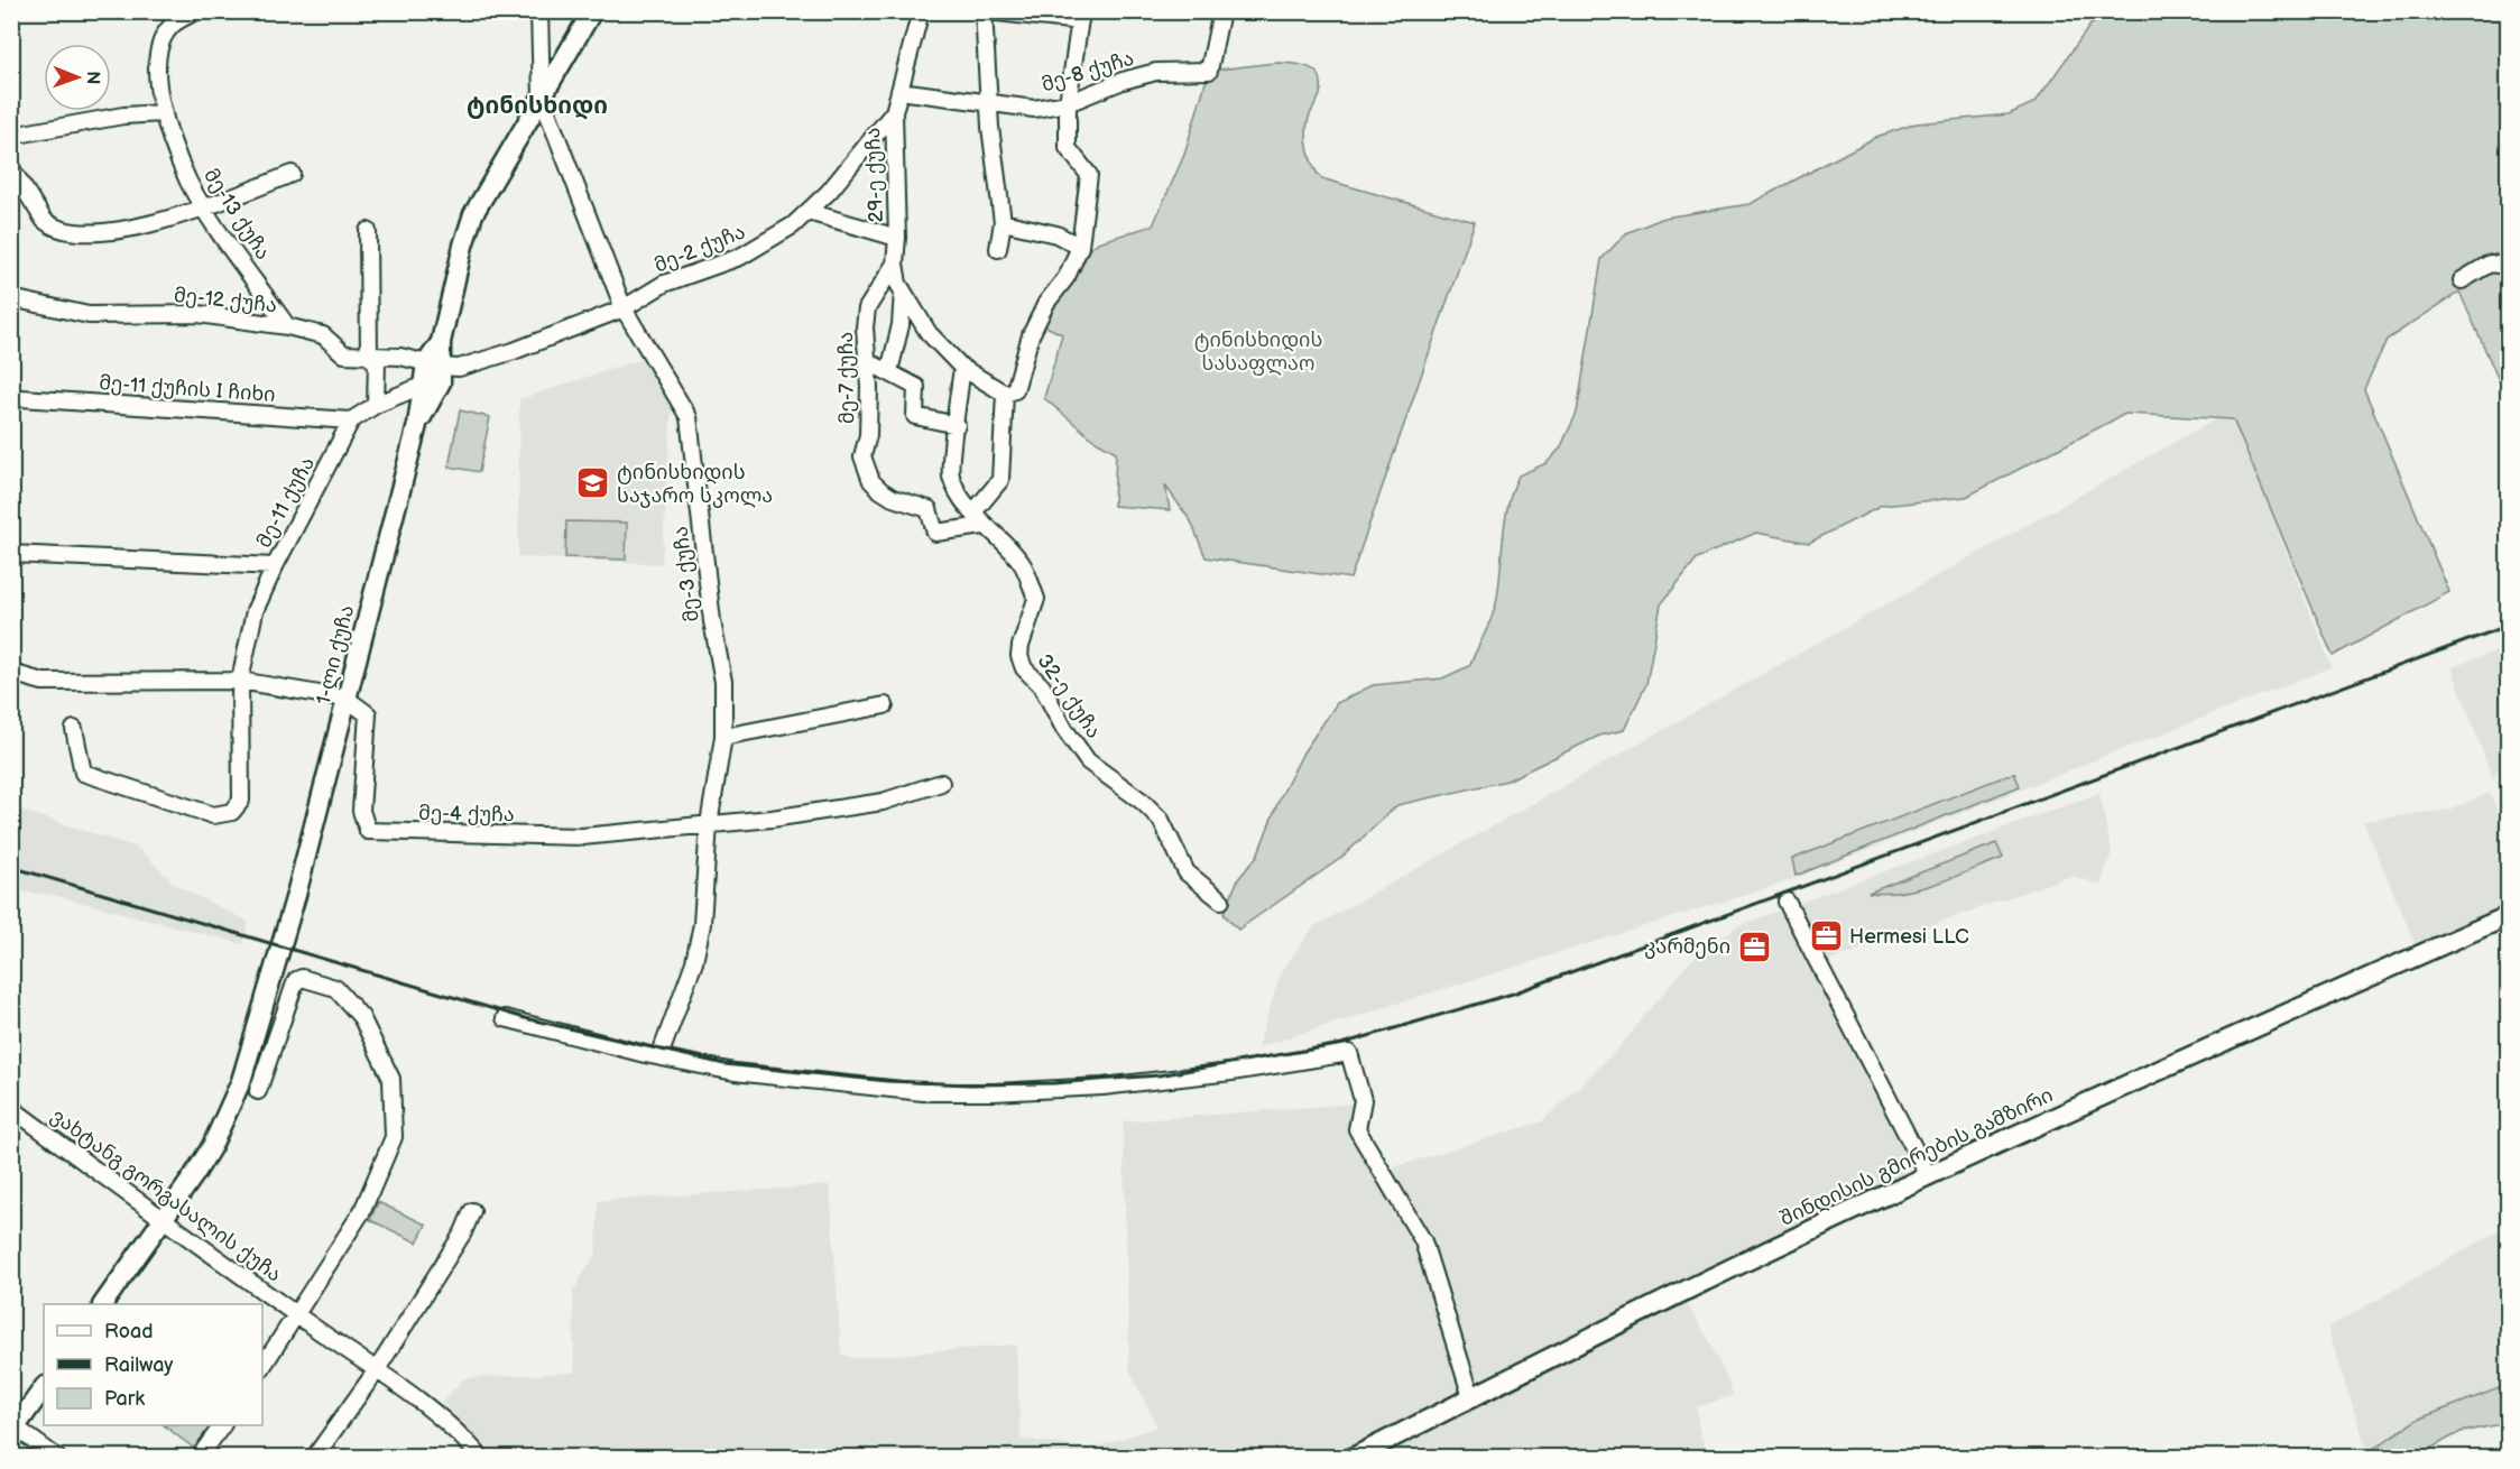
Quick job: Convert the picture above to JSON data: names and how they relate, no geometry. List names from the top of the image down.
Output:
{
  "streets": {
    "main road": ["1-ლი ქუჩა", "შინდისის გმირების გამზირი"],
    "street": [
      "მე-8 ქუჩა",
      "29-ე ქუჩა",
      "მე-13 ქუჩა",
      "მე-2 ქუჩა",
      "მე-12 ქუჩა",
      "მე-7 ქუჩა",
      "მე-11 ქუჩის I ჩიხი",
      "მე-11 ქუჩა",
      "მე-3 ქუჩა",
      "32-ე ქუჩა",
      "მე-4 ქუჩა",
      "ვახტანგ გორგასალის ქუჩა"
    ]
  },
  "crossings": [
    ["მე-8 ქუჩა", "მე-2 ქუჩა"],
    ["29-ე ქუჩა", "მე-2 ქუჩა"],
    ["29-ე ქუჩა", "მე-7 ქუჩა"],
    ["მე-13 ქუჩა", "მე-12 ქუჩა"],
    ["მე-2 ქუჩა", "მე-12 ქუჩა"],
    ["მე-2 ქუჩა", "მე-11 ქუჩა"],
    ["მე-2 ქუჩა", "მე-3 ქუჩა"],
    ["მე-2 ქუჩა", "1-ლი ქუჩა"],
    ["მე-12 ქუჩა", "მე-11 ქუჩა"],
    ["მე-12 ქუჩა", "1-ლი ქუჩა"],
    ["მე-7 ქუჩა", "32-ე ქუჩა"],
    ["მე-11 ქუჩის I ჩიხი", "მე-11 ქუჩა"],
    ["მე-11 ქუჩა", "1-ლი ქუჩა"],
    ["მე-3 ქუჩა", "1-ლი ქუჩა"],
    ["მე-3 ქუჩა", "მე-4 ქუჩა"],
    ["1-ლი ქუჩა", "მე-4 ქუჩა"],
    ["1-ლი ქუჩა", "ვახტანგ გორგასალის ქუჩა"]
  ],
  "districts": ["ტინისხიდი"],
  "parks": ["ტინისხიდის სასაფლაო"],
  "places": {
    "school or university": ["ტინისხიდის საჯარო სკოლა"],
    "office": ["Hermesi LLC", "კარმენი"]
  },
  "legend": ["Road", "Railway", "Park"],
  "north": "right"
}
